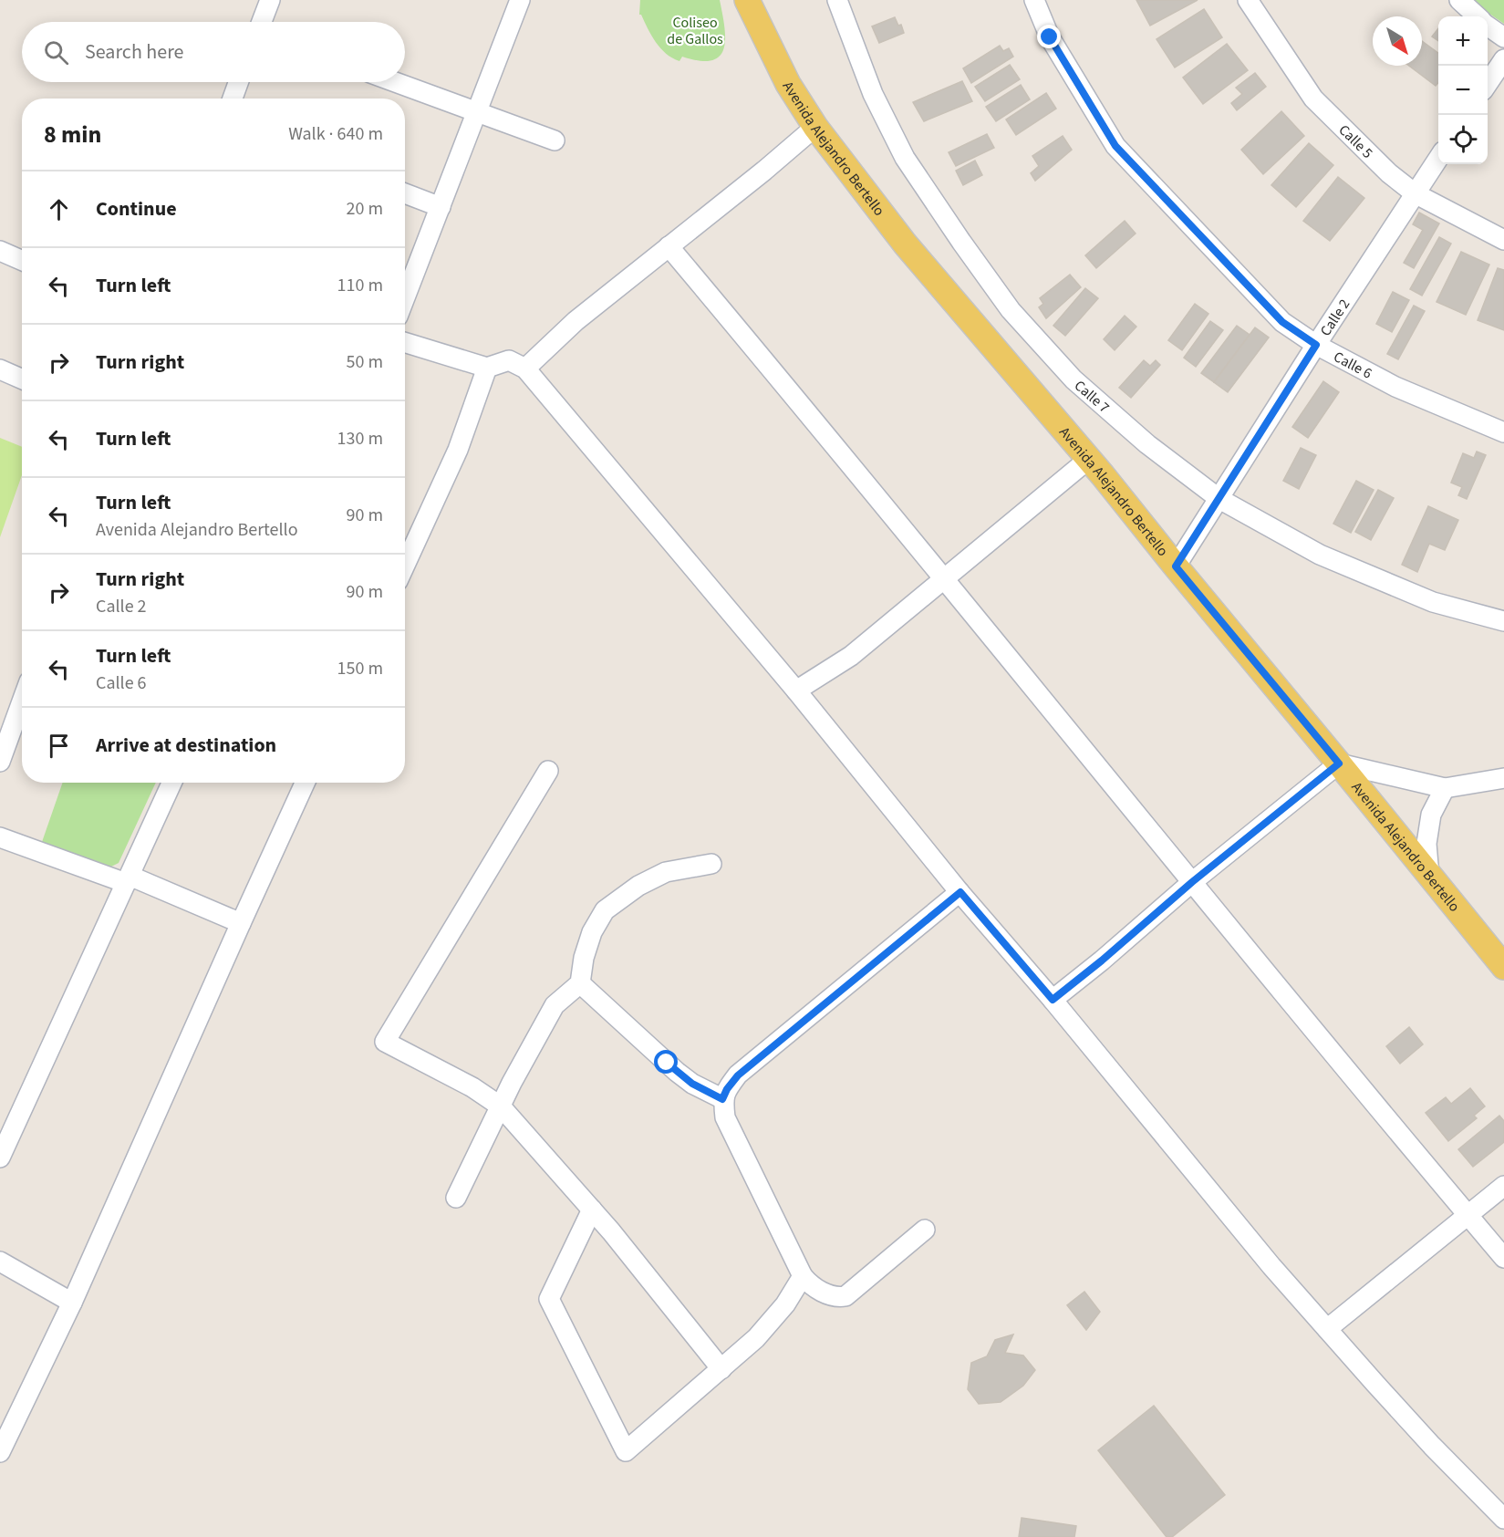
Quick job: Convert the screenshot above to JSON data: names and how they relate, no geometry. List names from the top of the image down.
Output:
{
  "streets": {
    "main road": ["Avenida Alejandro Bertello"],
    "street": [
      "Calle 5",
      "Calle 2",
      "Calle 6",
      "Calle 7"
    ]
  },
  "crossings": [
    ["Calle 5", "Calle 2"],
    ["Avenida Alejandro Bertello", "Calle 2"],
    ["Calle 2", "Calle 6"],
    ["Calle 2", "Calle 7"]
  ],
  "parks": ["Coliseo de Gallos"],
  "north": "bottom right",
  "page": {
    "map_buttons": ["+", "−"],
    "search": "Search here",
    "heading": ["8 min", "Walk · 640 m"],
    "list": [
      ["Continue", "20 m"],
      ["Turn left", "110 m"],
      ["Turn right", "50 m"],
      ["Turn left", "130 m"],
      ["Turn left", "Avenida Alejandro Bertello", "90 m"],
      ["Turn right", "Calle 2", "90 m"],
      ["Turn left", "Calle 6", "150 m"],
      "Arrive at destination"
    ]
  }
}
